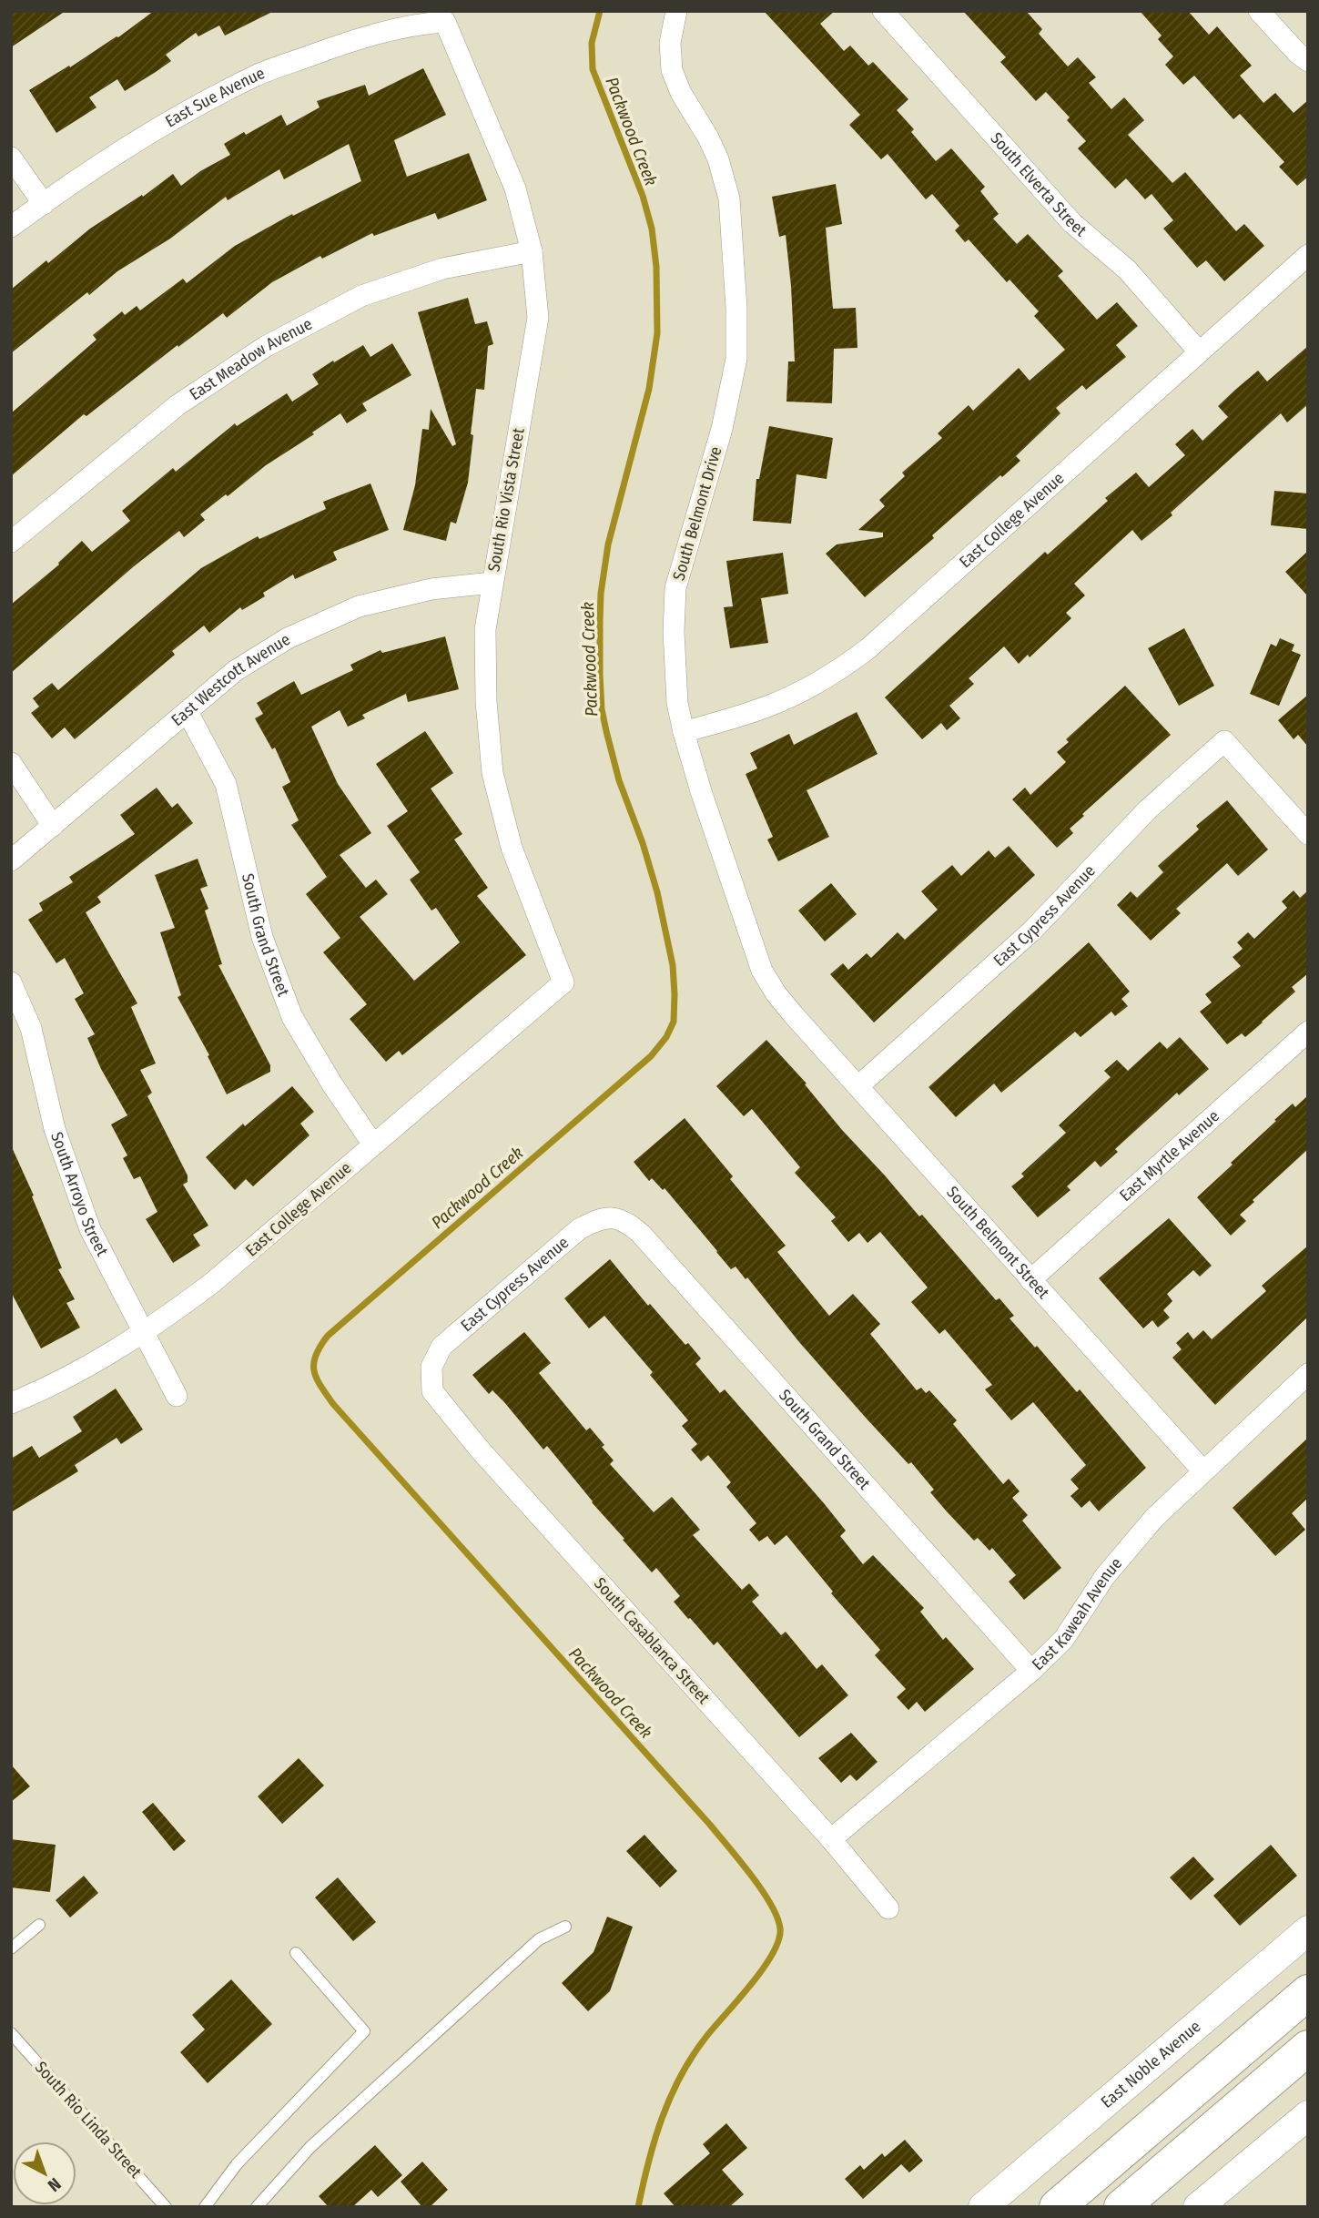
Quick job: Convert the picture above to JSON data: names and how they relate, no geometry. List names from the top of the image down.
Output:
{
  "streets": {
    "street": [
      "East Sue Avenue",
      "South Elverta Street",
      "East Meadow Avenue",
      "South Rio Vista Street",
      "South Belmont Drive",
      "East College Avenue",
      "East Westcott Avenue",
      "East Cypress Avenue",
      "South Grand Street",
      "East Myrtle Avenue",
      "South Arroyo Street",
      "South Belmont Street",
      "East Kaweah Avenue",
      "South Casablanca Street",
      "East Noble Avenue"
    ],
    "lane": ["South Rio Linda Street"]
  },
  "crossings": [
    ["East Sue Avenue", "South Rio Vista Street"],
    ["South Elverta Street", "East College Avenue"],
    ["East Meadow Avenue", "South Rio Vista Street"],
    ["South Rio Vista Street", "East College Avenue"],
    ["South Rio Vista Street", "East Westcott Avenue"],
    ["South Belmont Drive", "East College Avenue"],
    ["South Belmont Drive", "South Belmont Street"],
    ["East College Avenue", "South Grand Street"],
    ["East College Avenue", "South Arroyo Street"],
    ["East Westcott Avenue", "South Grand Street"],
    ["East Cypress Avenue", "South Grand Street"],
    ["East Cypress Avenue", "South Belmont Street"],
    ["East Cypress Avenue", "South Casablanca Street"],
    ["South Grand Street", "East Kaweah Avenue"],
    ["East Myrtle Avenue", "South Belmont Street"],
    ["South Belmont Street", "East Kaweah Avenue"],
    ["East Kaweah Avenue", "South Casablanca Street"]
  ],
  "water": ["Packwood Creek"],
  "north": "bottom right"
}
